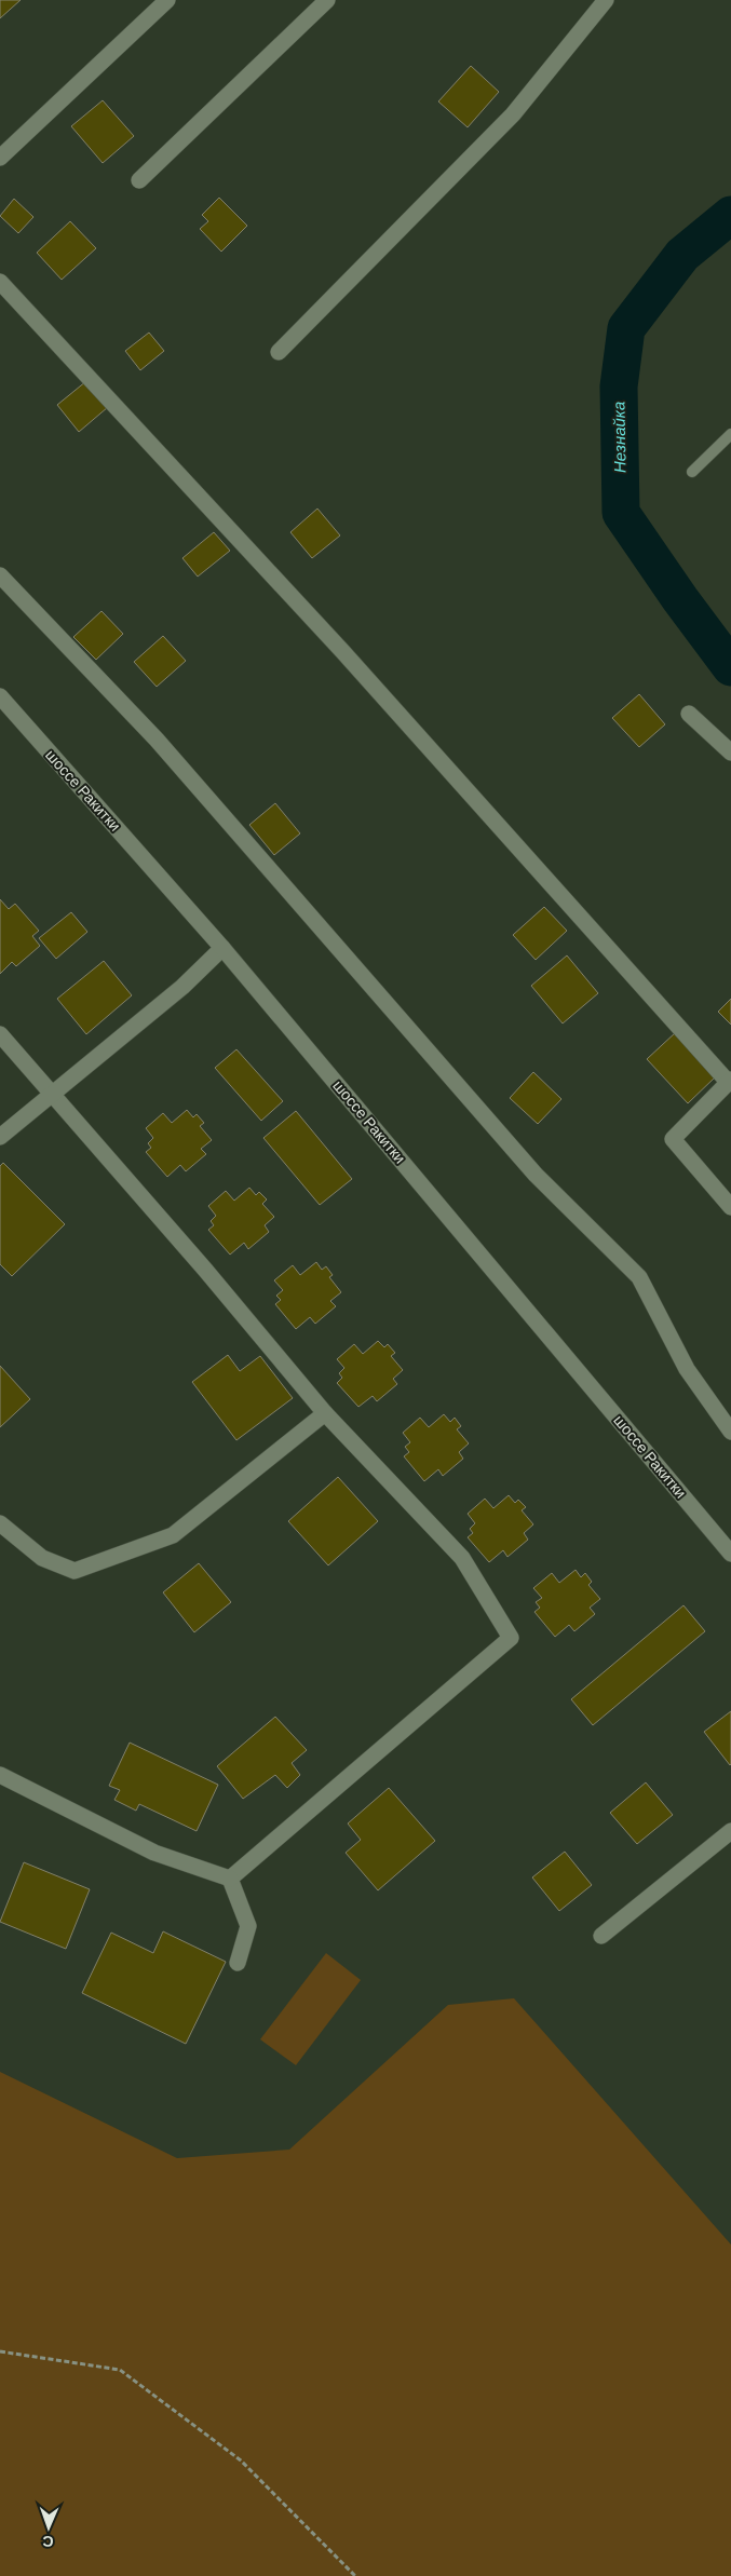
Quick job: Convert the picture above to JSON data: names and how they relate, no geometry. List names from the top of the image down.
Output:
{
  "streets": {
    "street": ["шоссе Ракитки"]
  },
  "water": ["Незнайка"],
  "north": "bottom"
}
